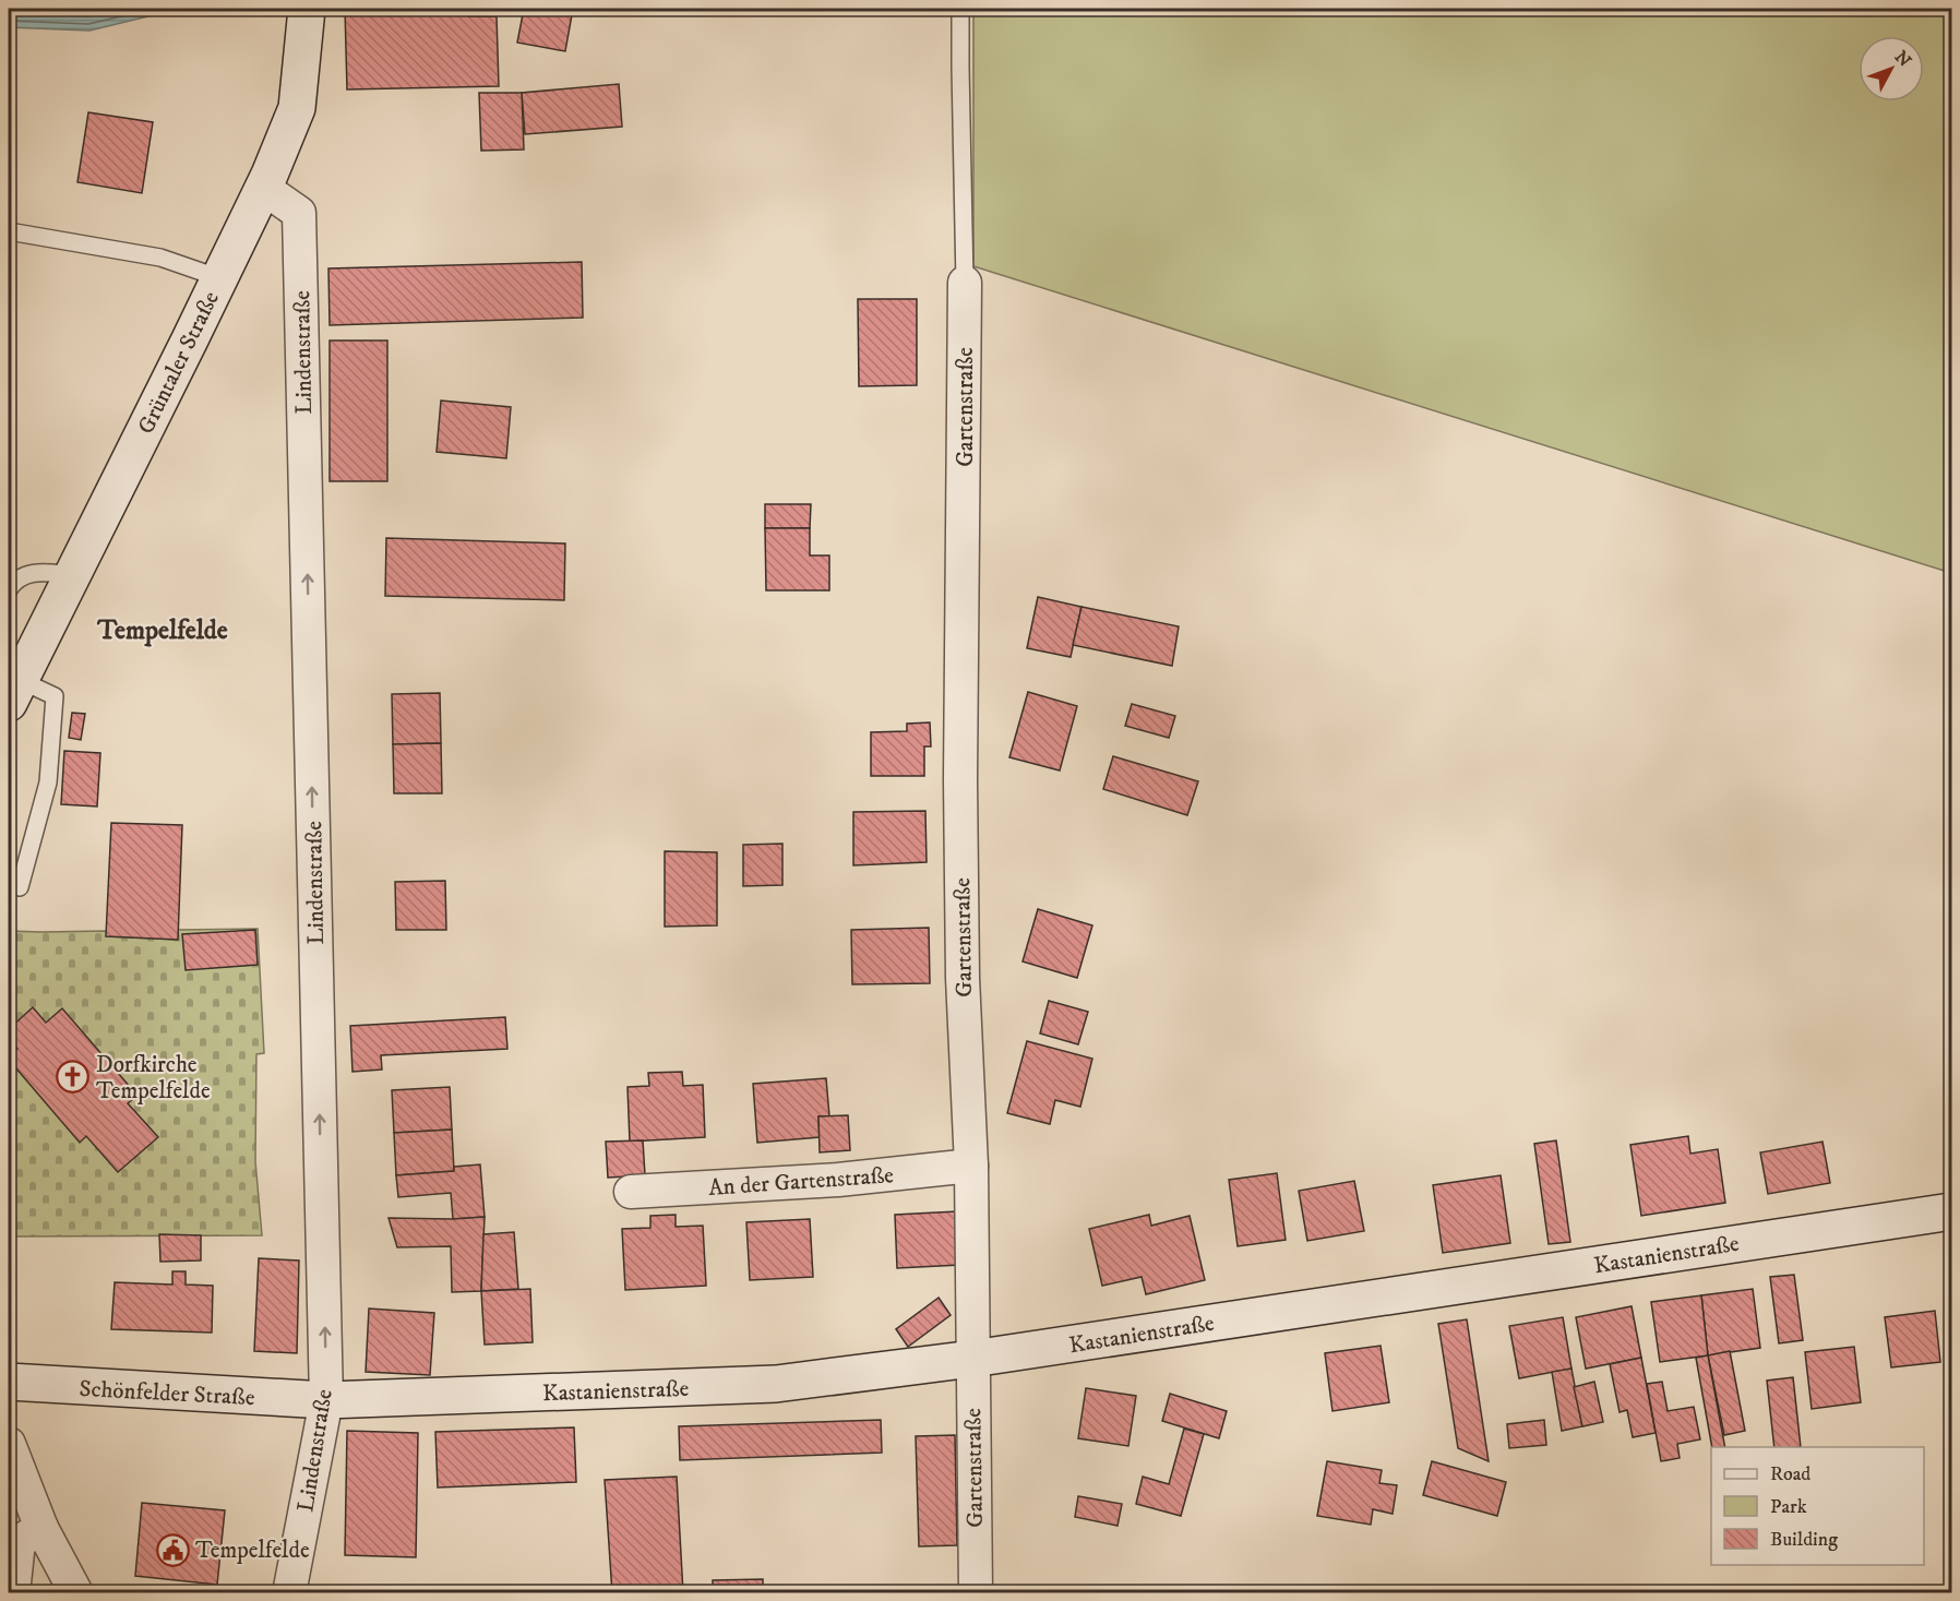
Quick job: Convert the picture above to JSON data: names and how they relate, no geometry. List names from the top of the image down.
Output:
{
  "streets": {
    "street": [
      "Lindenstraße",
      "Grüntaler Straße",
      "Gartenstraße",
      "An der Gartenstraße",
      "Kastanienstraße",
      "Schönfelder Straße"
    ]
  },
  "crossings": [
    ["Lindenstraße", "Grüntaler Straße"],
    ["Lindenstraße", "Kastanienstraße"],
    ["Lindenstraße", "Schönfelder Straße"],
    ["Gartenstraße", "An der Gartenstraße"],
    ["Gartenstraße", "Kastanienstraße"],
    ["Kastanienstraße", "Schönfelder Straße"]
  ],
  "one_way": ["Lindenstraße"],
  "districts": ["Tempelfelde"],
  "places": {
    "church": ["Dorfkirche Tempelfelde"],
    "public building": ["Tempelfelde"]
  },
  "legend": ["Road", "Park", "Building"],
  "north": "top right"
}
